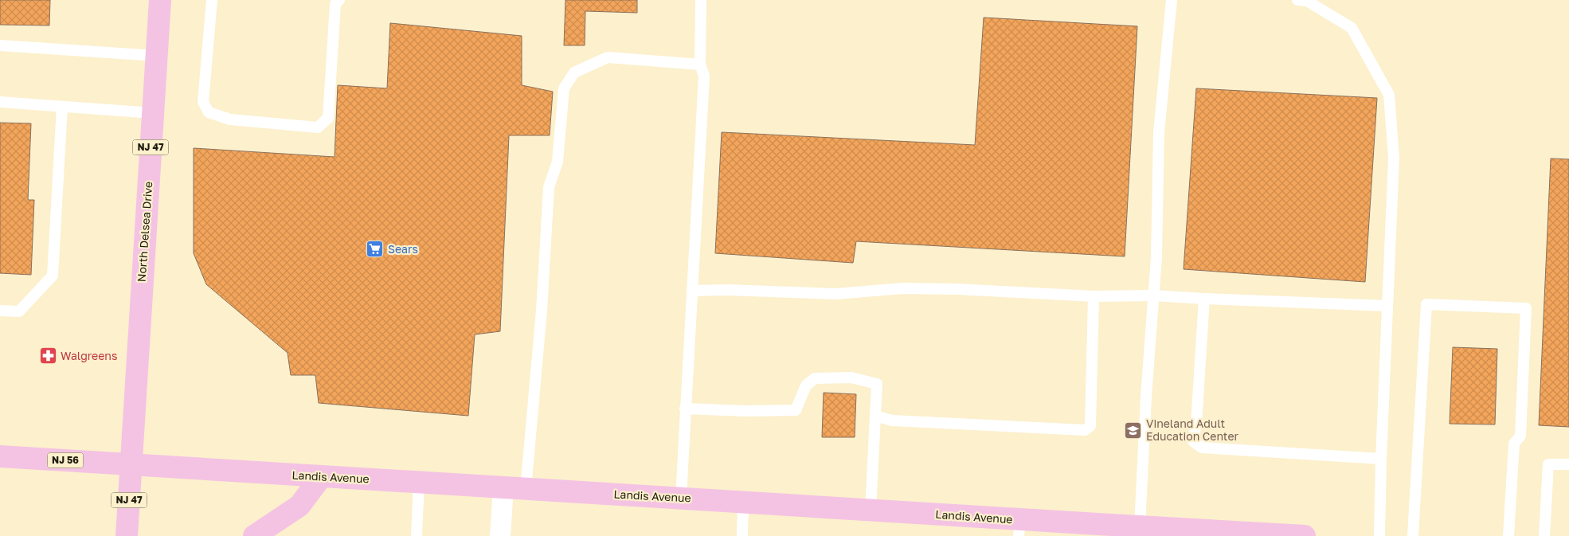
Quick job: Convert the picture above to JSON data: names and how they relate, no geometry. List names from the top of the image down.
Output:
{
  "streets": {
    "main road": [
      "NJ 47",
      "North Delsea Drive",
      "NJ 56",
      "Landis Avenue"
    ]
  },
  "crossings": [
    ["NJ 47", "North Delsea Drive"],
    ["NJ 47", "Landis Avenue"],
    ["North Delsea Drive", "Landis Avenue"]
  ],
  "places": {
    "supermarket": ["Sears"],
    "pharmacy": ["Walgreens"],
    "school or university": ["Vineland Adult Education Center"]
  }
}
